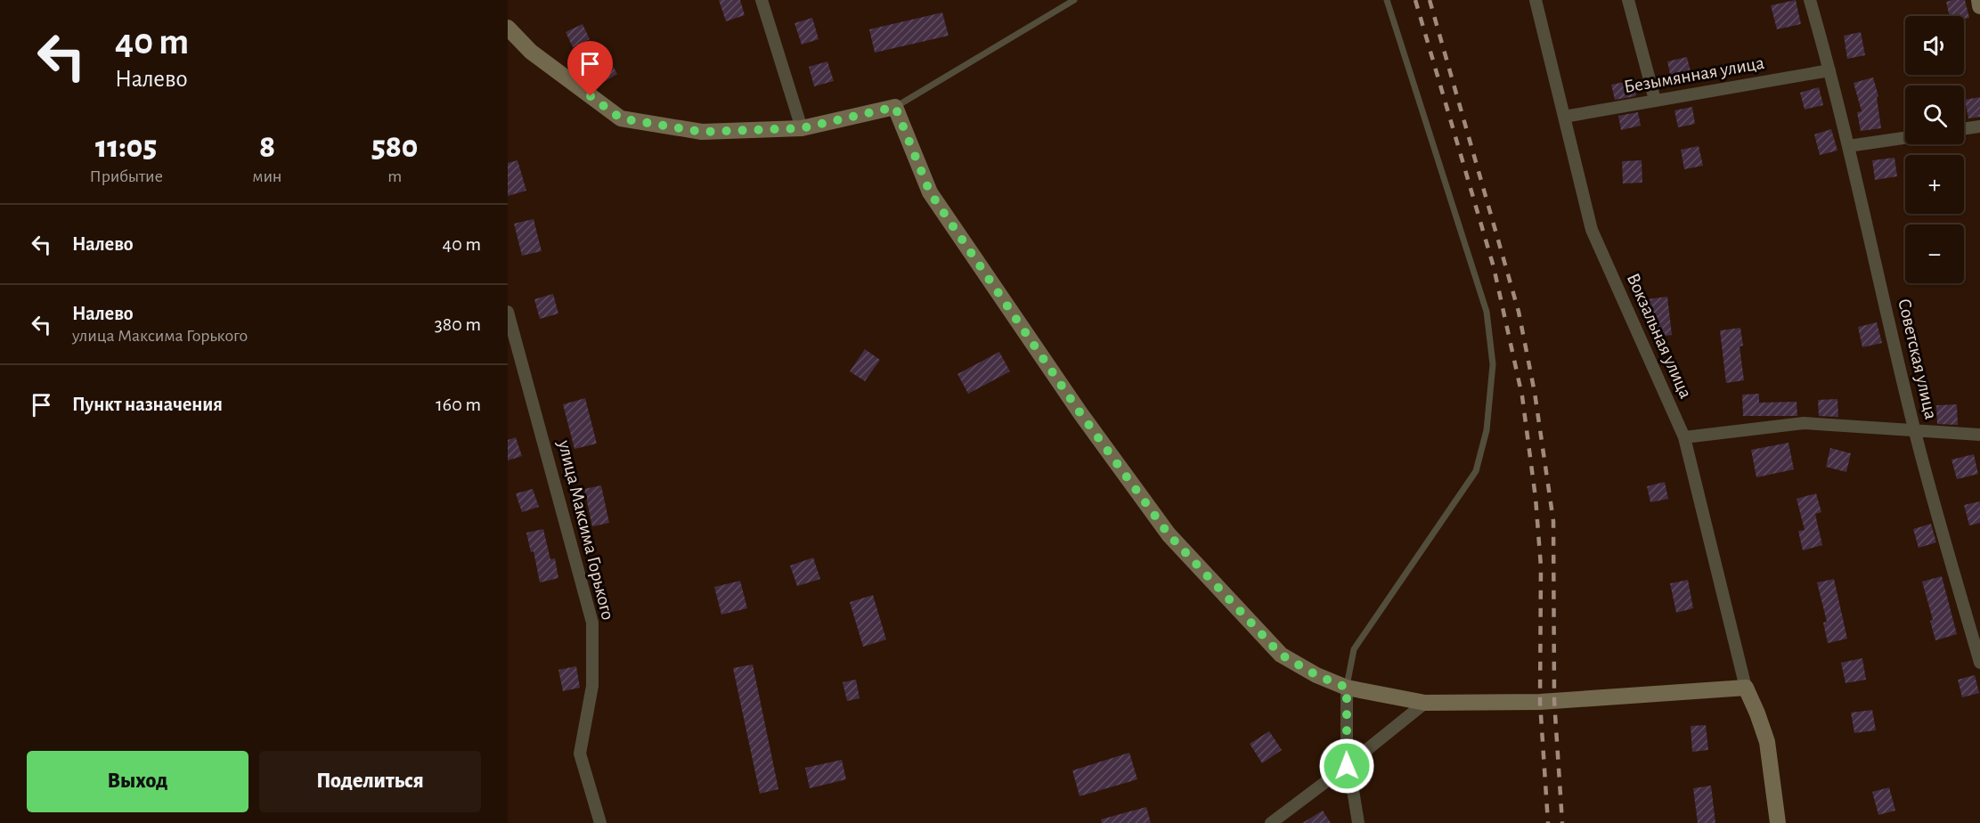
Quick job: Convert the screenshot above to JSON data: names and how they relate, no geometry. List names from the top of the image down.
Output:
{
  "streets": {
    "street": [
      "Безымянная улица",
      "Вокзальная улица",
      "Советская улица",
      "улица Максима Горького"
    ]
  },
  "crossings": [
    ["Безымянная улица", "Вокзальная улица"],
    ["Безымянная улица", "Советская улица"]
  ],
  "page": {
    "turn": ["40 m", "Налево"],
    "map_buttons": ["+", "−"],
    "eta": [
      "11:05",
      "Прибытие",
      "8",
      "мин",
      "580",
      "m"
    ],
    "list": [
      {
        "name": "Налево",
        "value": "40 m"
      },
      {
        "name": "Налево",
        "note": "улица Максима Горького",
        "value": "380 m"
      },
      {
        "name": "Пункт назначения",
        "value": "160 m"
      }
    ],
    "buttons": ["Выход", "Поделиться"]
  }
}
